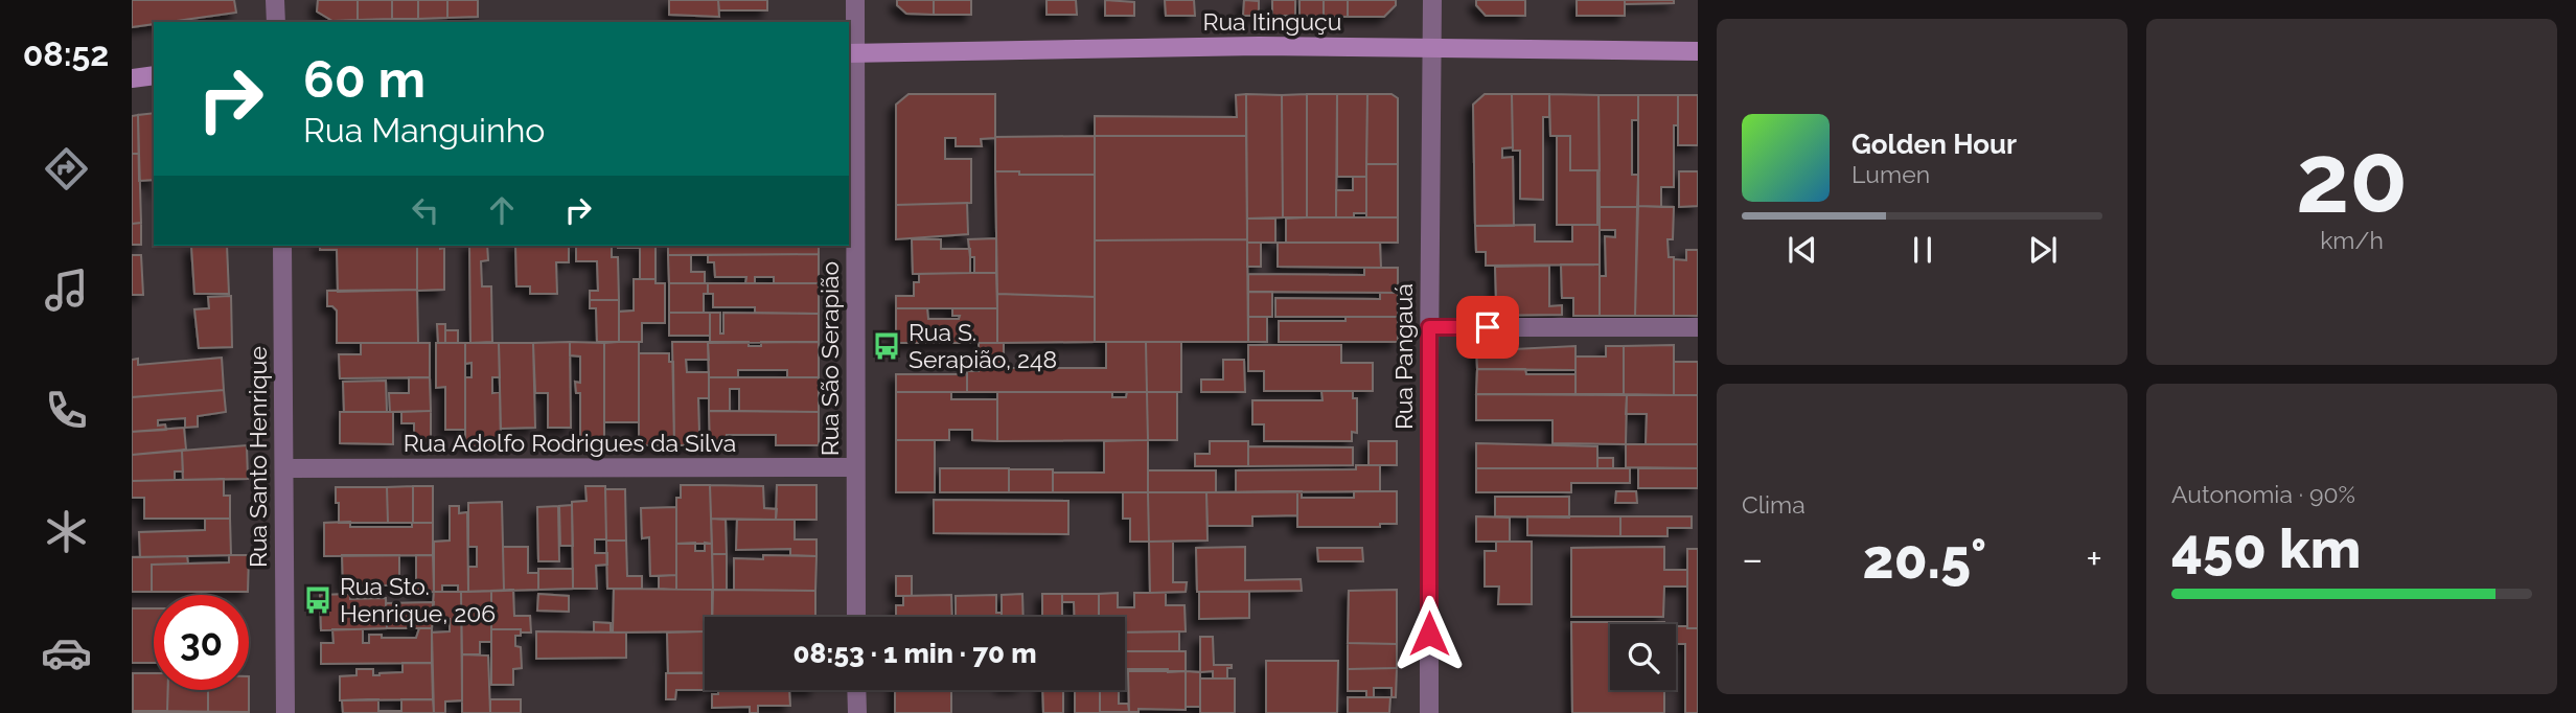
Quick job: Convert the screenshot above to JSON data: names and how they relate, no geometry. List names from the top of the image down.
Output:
{
  "streets": {
    "main road": ["Rua Itinguçu"],
    "street": [
      "Rua Pangauá",
      "Rua São Serapião",
      "Rua Adolfo Rodrigues da Silva",
      "Rua Santo Henrique"
    ]
  },
  "crossings": [
    ["Rua Itinguçu", "Rua Pangauá"],
    ["Rua Itinguçu", "Rua São Serapião"],
    ["Rua São Serapião", "Rua Adolfo Rodrigues da Silva"],
    ["Rua Adolfo Rodrigues da Silva", "Rua Santo Henrique"]
  ],
  "places": {
    "bus stop": ["Rua S. Serapião, 248", "Rua Sto. Henrique, 206"]
  },
  "page": {
    "tabs": "08:52",
    "tile": [
      ["20", "km/h"],
      "Clima",
      ["Autonomia · 90%", "450 km"]
    ],
    "turn": ["60 m", "Rua Manguinho"],
    "song": ["Golden Hour", "Lumen"],
    "heat": ["−", "20.5°", "+"],
    "limit": "30",
    "trip": "08:53 · 1 min · 70 m"
  }
}
